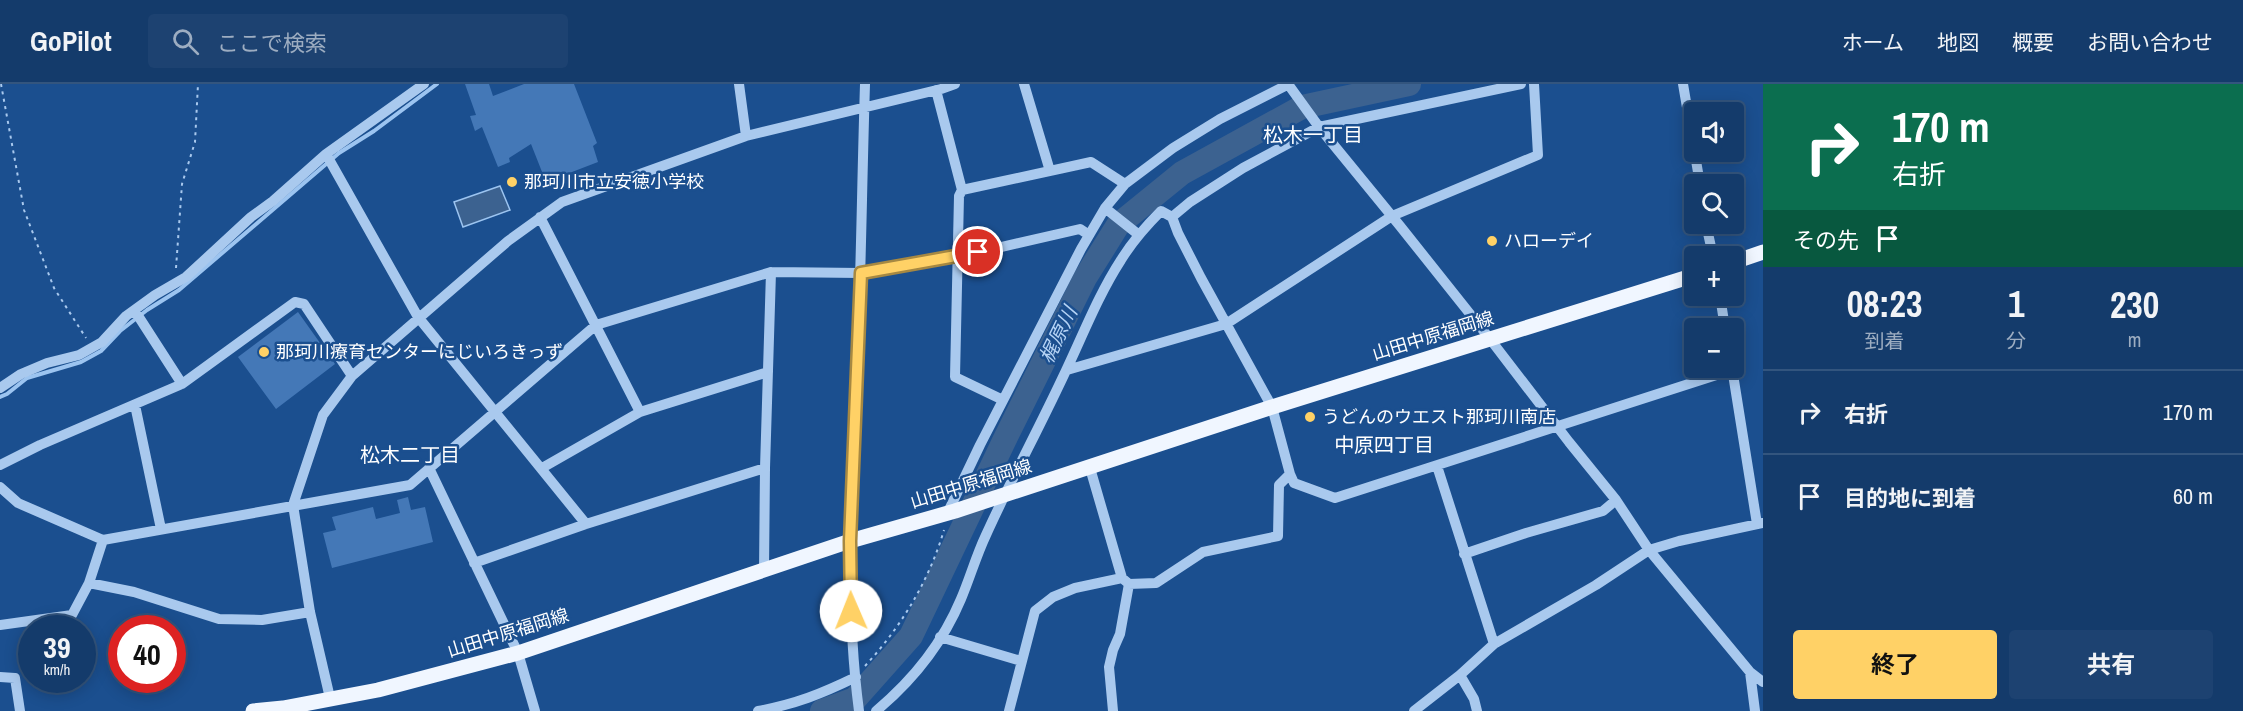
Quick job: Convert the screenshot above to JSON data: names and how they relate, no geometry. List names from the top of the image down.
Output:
{
  "streets": {
    "main road": ["山田中原福岡線"]
  },
  "districts": ["松木一丁目", "中原四丁目", "松木二丁目"],
  "water": ["梶原川"],
  "places": [
    "那珂川市立安徳小学校",
    "ハローデイ",
    "那珂川療育センターにじいろきっず",
    "うどんのウエスト那珂川南店"
  ],
  "page": {
    "header": "GoPilot",
    "search": "ここで検索",
    "nav": [
      "ホーム",
      "地図",
      "概要",
      "お問い合わせ"
    ],
    "turn": ["170 m", "右折"],
    "map_buttons": ["+", "−"],
    "then": "その先",
    "eta": [
      "08:23",
      "到着",
      "1",
      "分",
      "230",
      "m"
    ],
    "list": [
      {
        "name": "右折",
        "value": "170 m"
      },
      {
        "name": "目的地に到着",
        "value": "60 m"
      }
    ],
    "speed": "39 km/h",
    "limit": "40",
    "buttons": ["終了", "共有"]
  }
}
